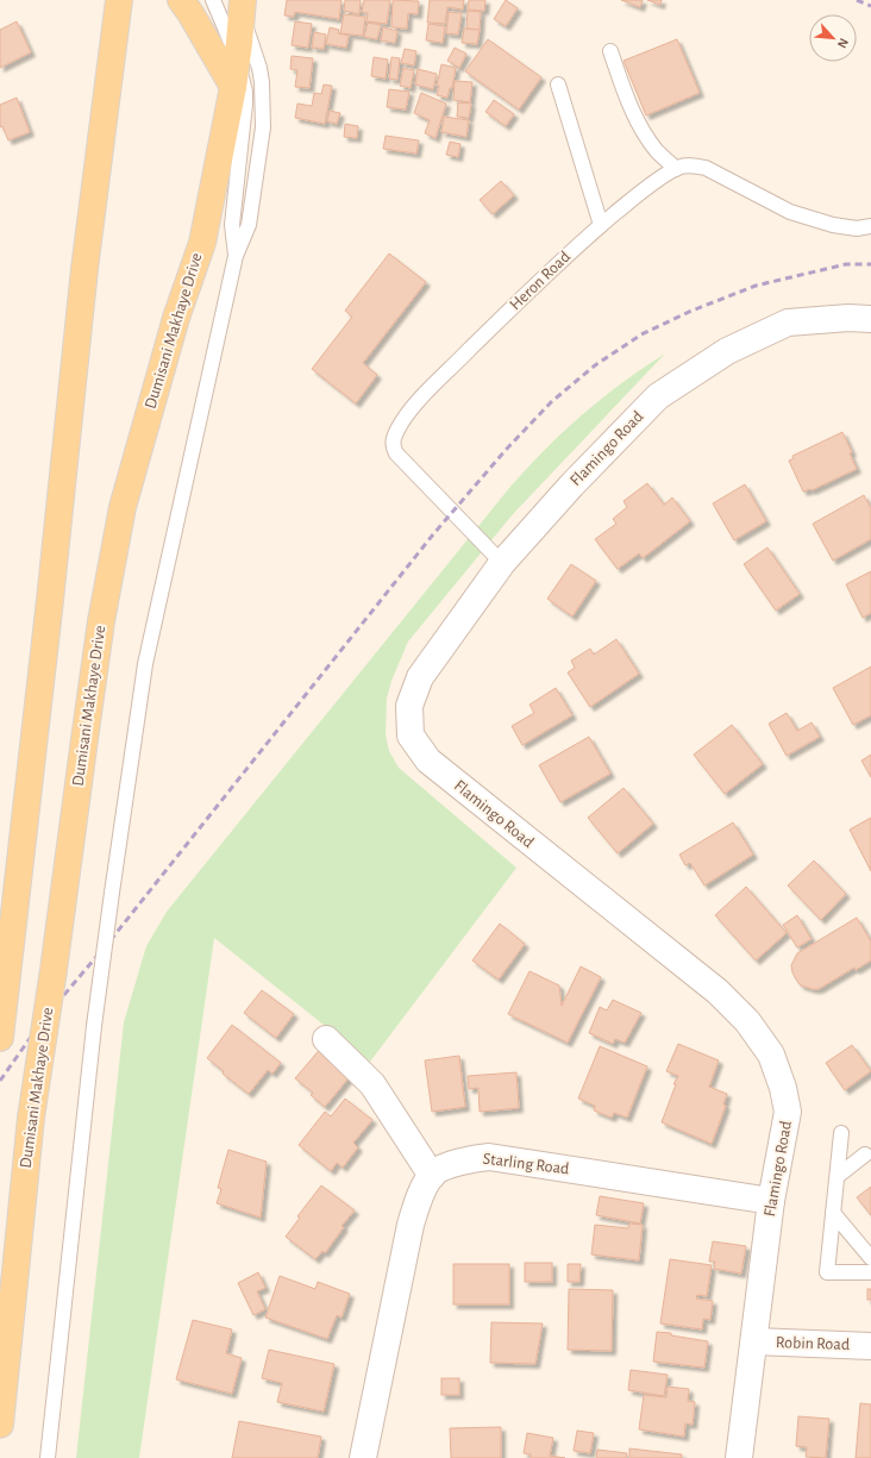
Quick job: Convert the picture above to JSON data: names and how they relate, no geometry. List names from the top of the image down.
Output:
{
  "streets": {
    "main road": ["Dumisani Makhaye Drive"],
    "street": ["Flamingo Road", "Starling Road", "Robin Road"],
    "lane": ["Heron Road"]
  },
  "crossings": [
    ["Heron Road", "Flamingo Road"],
    ["Flamingo Road", "Starling Road"],
    ["Flamingo Road", "Robin Road"]
  ],
  "north": "bottom right"
}
